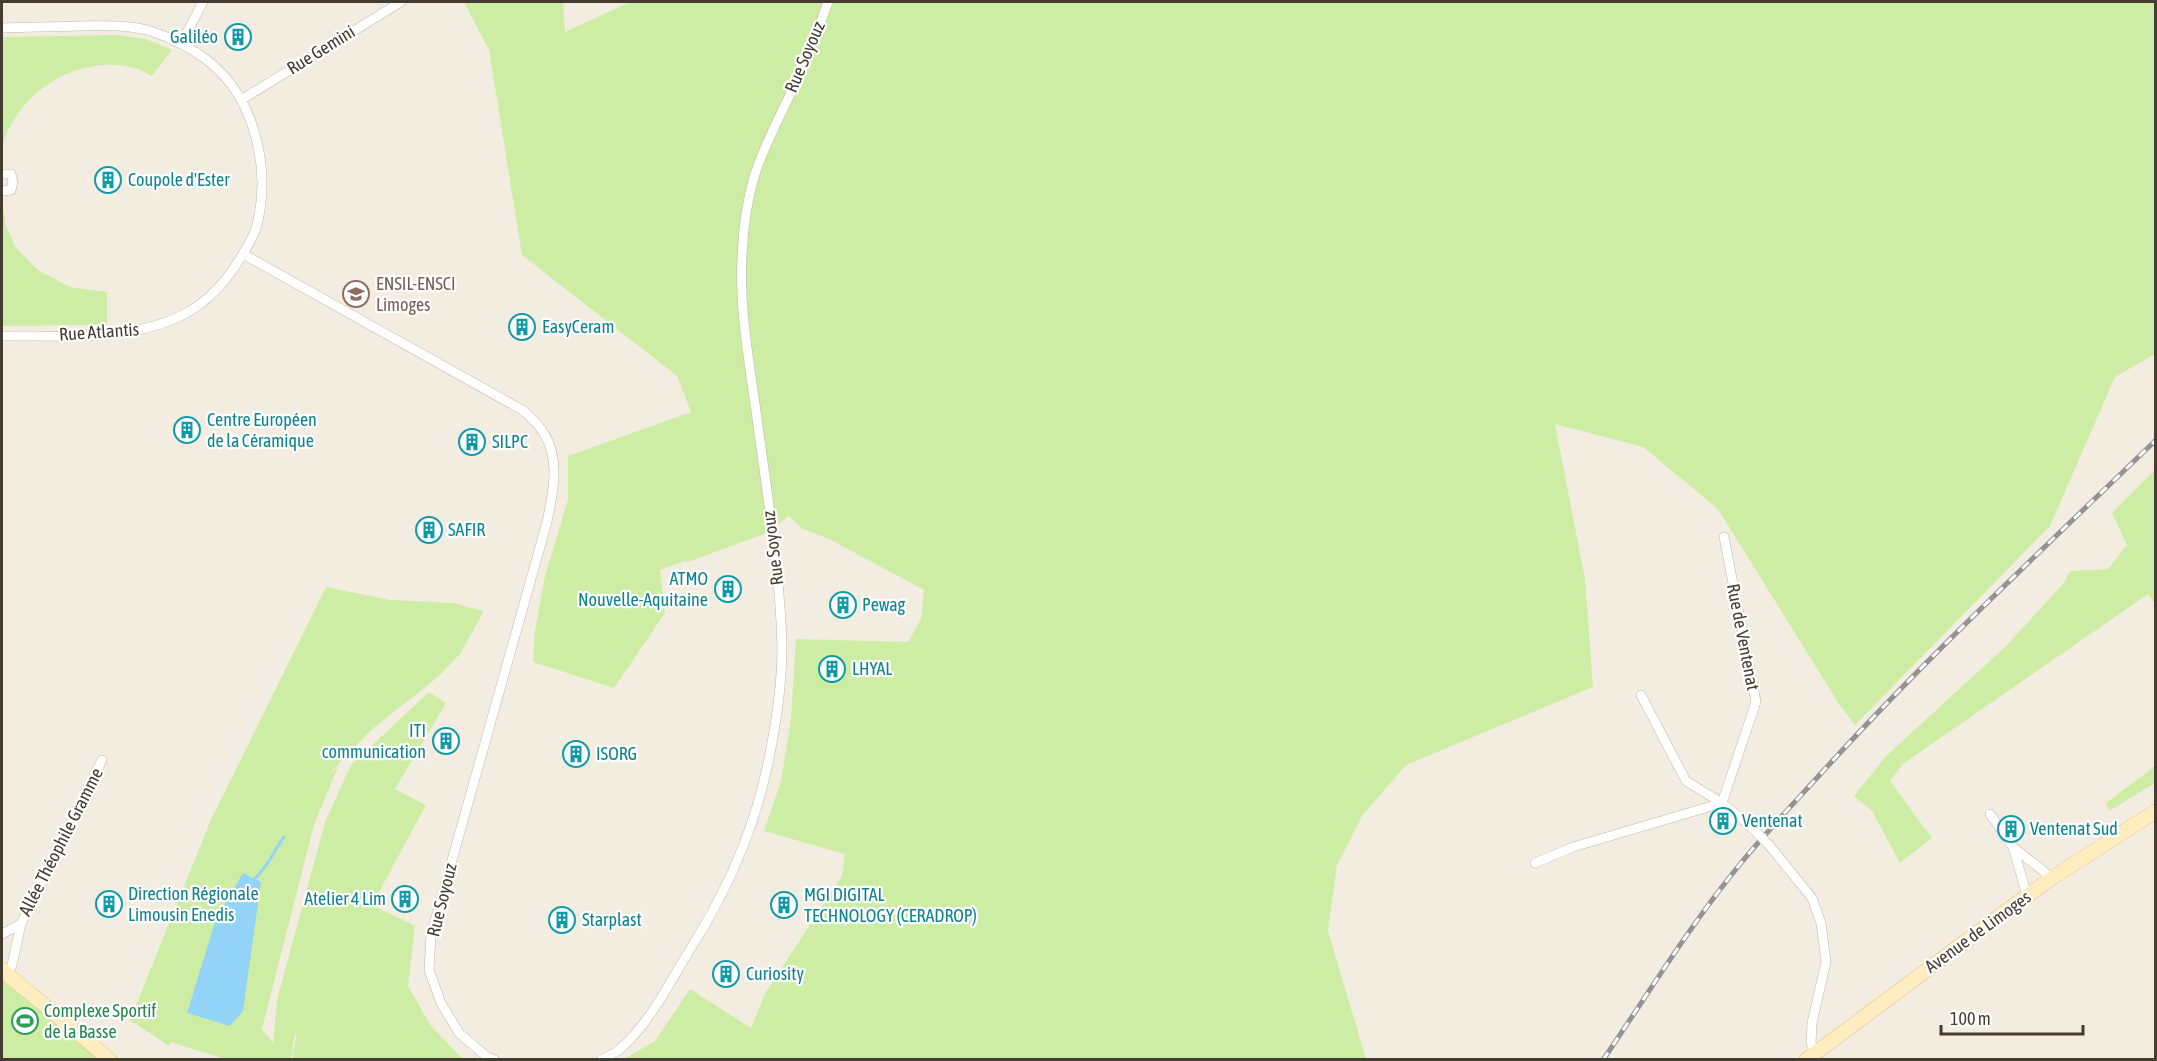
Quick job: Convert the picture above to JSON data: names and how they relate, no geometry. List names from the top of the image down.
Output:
{
  "streets": {
    "main road": ["Avenue de Limoges"],
    "street": [
      "Rue Gemini",
      "Rue Soyouz",
      "Rue Atlantis",
      "Rue de Ventenat",
      "Allée Théophile Gramme"
    ]
  },
  "crossings": [
    ["Rue Gemini", "Rue Atlantis"],
    ["Rue Soyouz", "Rue Atlantis"]
  ],
  "places": {
    "building": [
      "Galiléo",
      "Coupole d'Ester",
      "EasyCeram",
      "Centre Européen de la Céramique",
      "SILPC",
      "SAFIR",
      "ATMO Nouvelle-Aquitaine",
      "Pewag",
      "LHYAL",
      "ITI communication",
      "ISORG",
      "Ventenat",
      "Ventenat Sud",
      "Atelier 4 Lim",
      "Direction Régionale Limousin Enedis",
      "MGI DIGITAL TECHNOLOGY (CERADROP)",
      "Starplast",
      "Curiosity"
    ],
    "school or university": ["ENSIL-ENSCI Limoges"],
    "sports": ["Complexe Sportif de la Basse"]
  },
  "scale_bar": "100 m"
}
